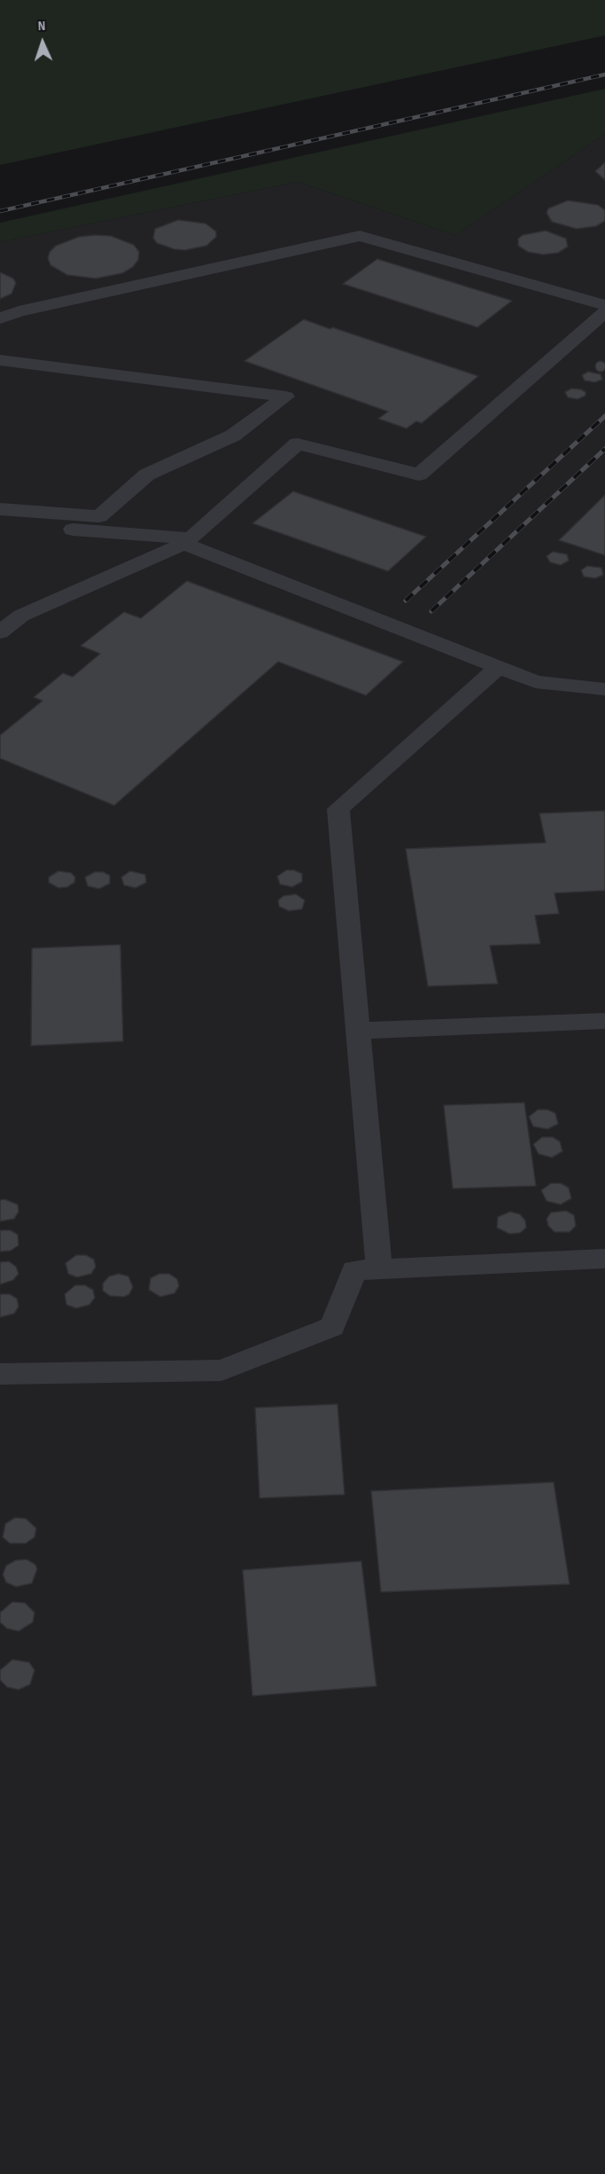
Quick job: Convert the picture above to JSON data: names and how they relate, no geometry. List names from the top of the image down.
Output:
{
  "north": "top"
}
